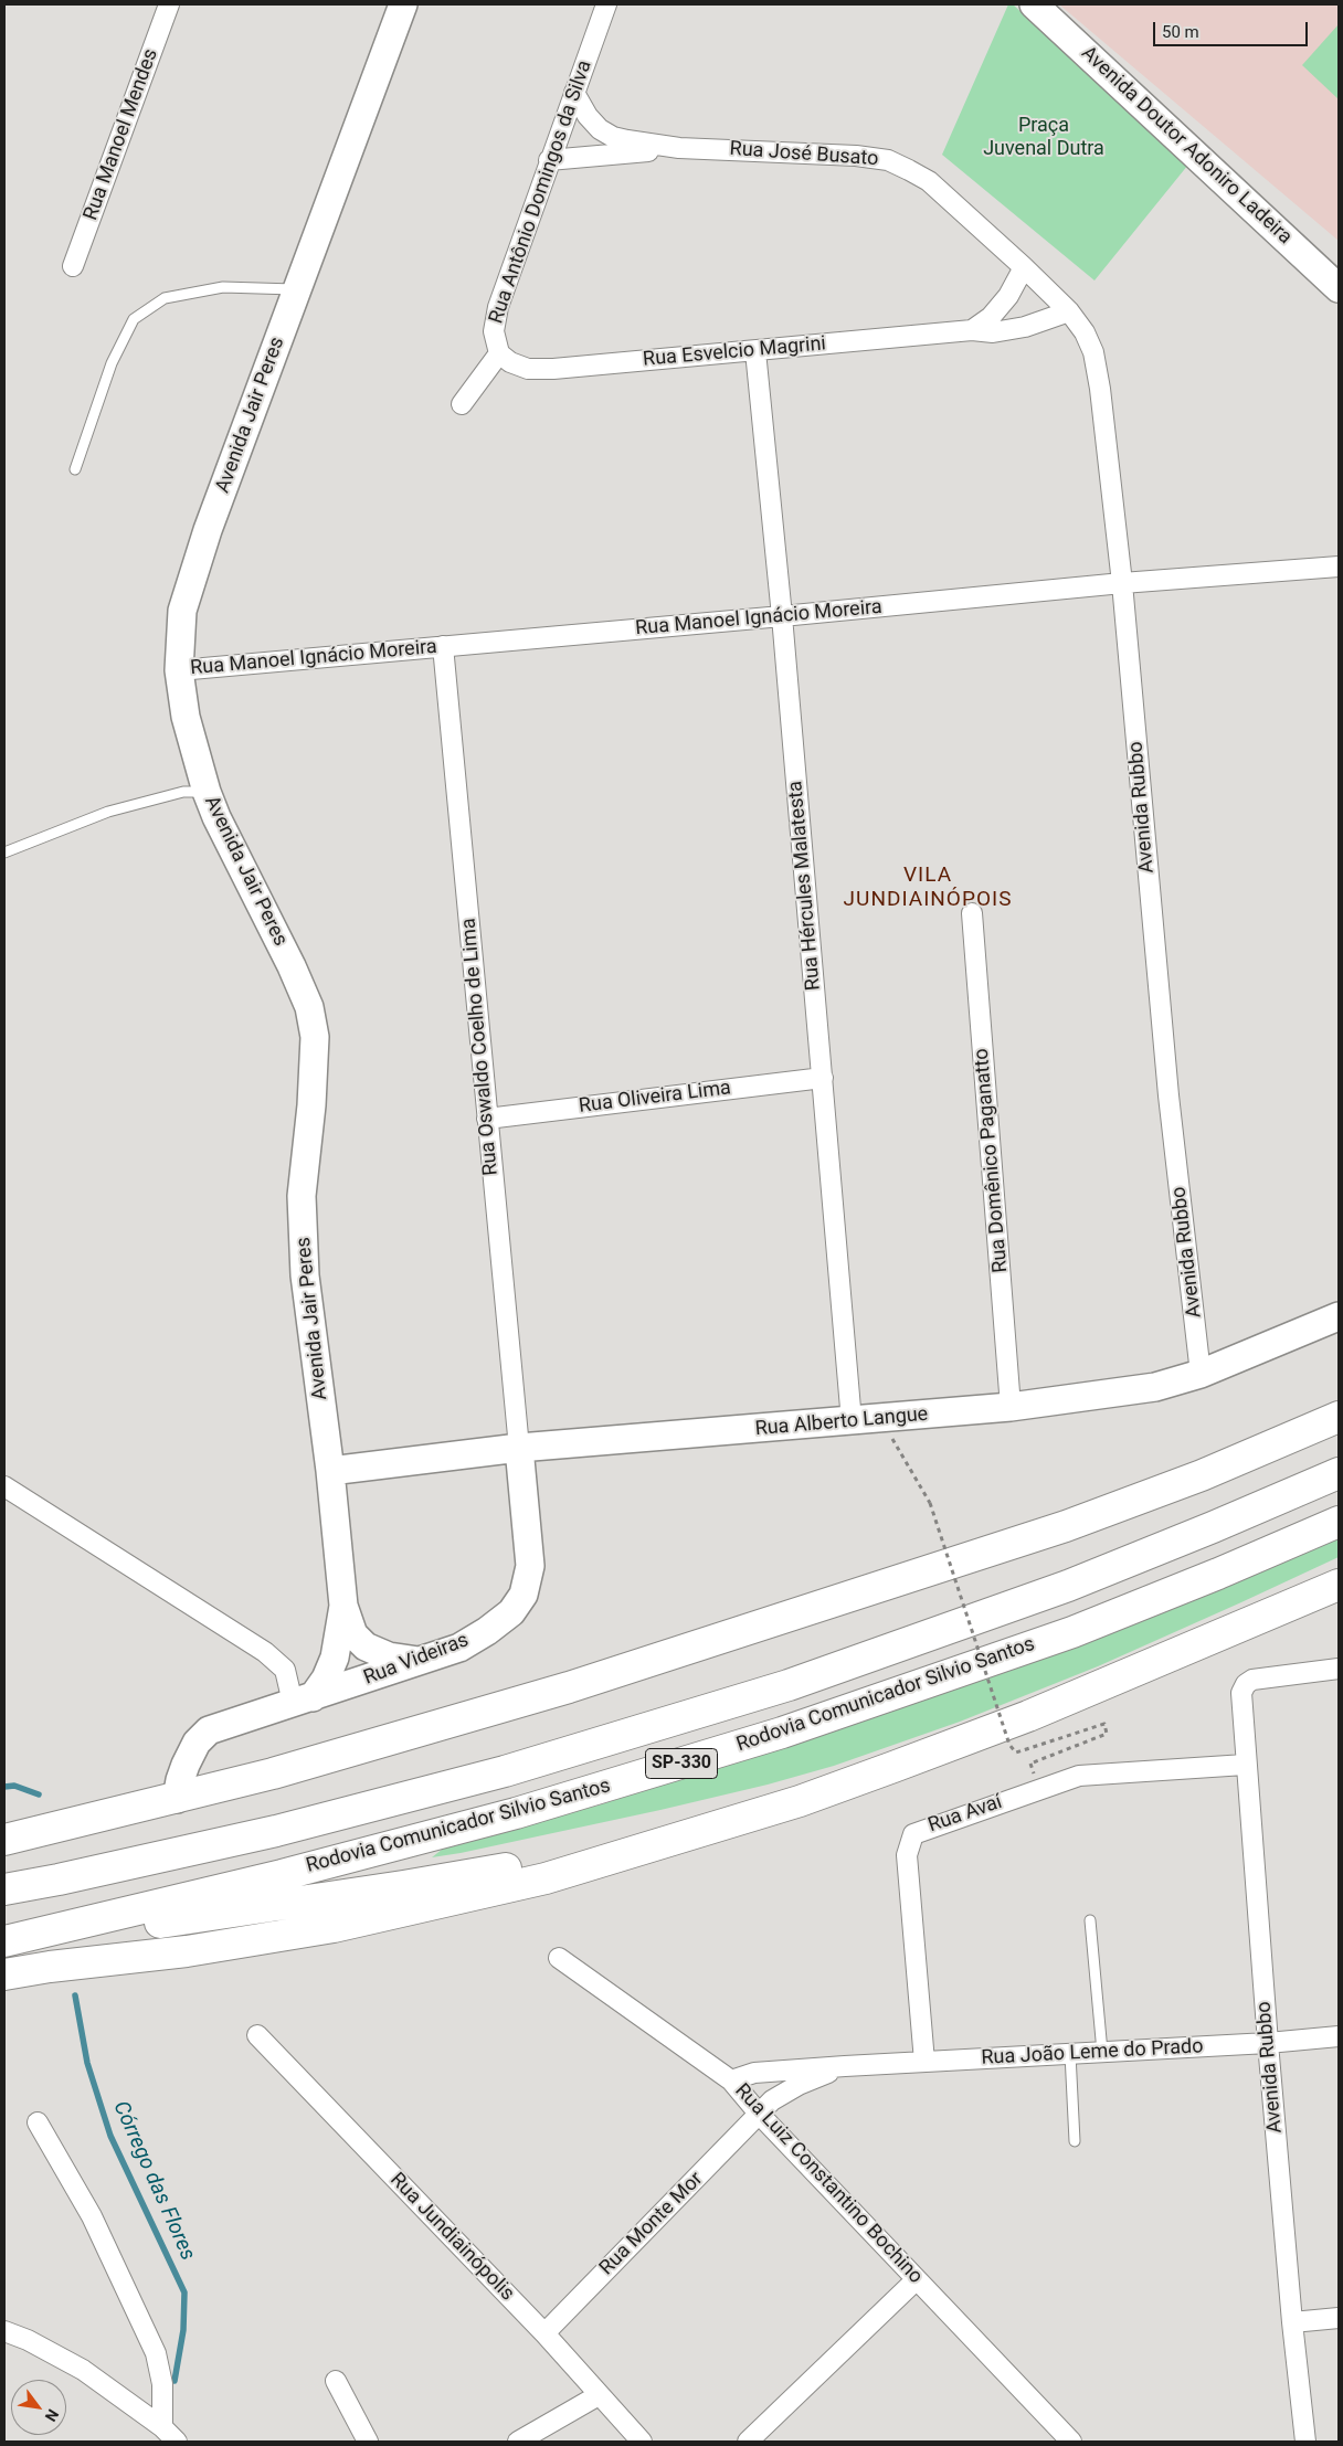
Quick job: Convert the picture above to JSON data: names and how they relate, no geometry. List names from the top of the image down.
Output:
{
  "streets": {
    "highway": ["Rodovia Comunicador Silvio Santos", "SP-330"],
    "street": [
      "Rua Manoel Mendes",
      "Avenida Doutor Adoniro Ladeira",
      "Rua José Busato",
      "Rua Antônio Domingos da Silva",
      "Rua Esvelcio Magrini",
      "Avenida Jair Peres",
      "Rua Manoel Ignácio Moreira",
      "Avenida Rubbo",
      "Rua Hércules Malatesta",
      "Rua Oswaldo Coelho de Lima",
      "Rua Oliveira Lima",
      "Rua Domênico Paganatto",
      "Rua Alberto Langue",
      "Rua Videiras",
      "Rua Avaí",
      "Rua João Leme do Prado",
      "Rua Luiz Constantino Bochino",
      "Rua Monte Mor",
      "Rua Jundiainópolis"
    ]
  },
  "crossings": [
    ["Rua José Busato", "Rua Antônio Domingos da Silva"],
    ["Rua José Busato", "Avenida Rubbo"],
    ["Rua Antônio Domingos da Silva", "Rua Esvelcio Magrini"],
    ["Rua Esvelcio Magrini", "Avenida Rubbo"],
    ["Rua Esvelcio Magrini", "Rua Hércules Malatesta"],
    ["Avenida Jair Peres", "Rua Manoel Ignácio Moreira"],
    ["Avenida Jair Peres", "Rua Alberto Langue"],
    ["Avenida Jair Peres", "Rua Videiras"],
    ["Rua Manoel Ignácio Moreira", "Avenida Rubbo"],
    ["Rua Manoel Ignácio Moreira", "Rua Hércules Malatesta"],
    ["Rua Manoel Ignácio Moreira", "Rua Oswaldo Coelho de Lima"],
    ["Avenida Rubbo", "Rua Alberto Langue"],
    ["Avenida Rubbo", "Rua Avaí"],
    ["Avenida Rubbo", "Rua João Leme do Prado"],
    ["Rua Hércules Malatesta", "Rua Oliveira Lima"],
    ["Rua Hércules Malatesta", "Rua Alberto Langue"],
    ["Rua Oswaldo Coelho de Lima", "Rua Oliveira Lima"],
    ["Rua Oswaldo Coelho de Lima", "Rua Alberto Langue"],
    ["Rua Oswaldo Coelho de Lima", "Rua Videiras"],
    ["Rua Domênico Paganatto", "Rua Alberto Langue"],
    ["Rua Alberto Langue", "Rua Videiras"],
    ["Rua Avaí", "Rua João Leme do Prado"],
    ["Rua João Leme do Prado", "Rua Luiz Constantino Bochino"],
    ["Rua João Leme do Prado", "Rua Monte Mor"],
    ["Rua Luiz Constantino Bochino", "Rua Monte Mor"],
    ["Rua Monte Mor", "Rua Jundiainópolis"]
  ],
  "districts": ["VILA JUNDIAINÓPOIS"],
  "water": ["Córrego das Flores"],
  "parks": ["Praça Juvenal Dutra"],
  "scale_bar": "50 m",
  "north": "bottom right"
}
